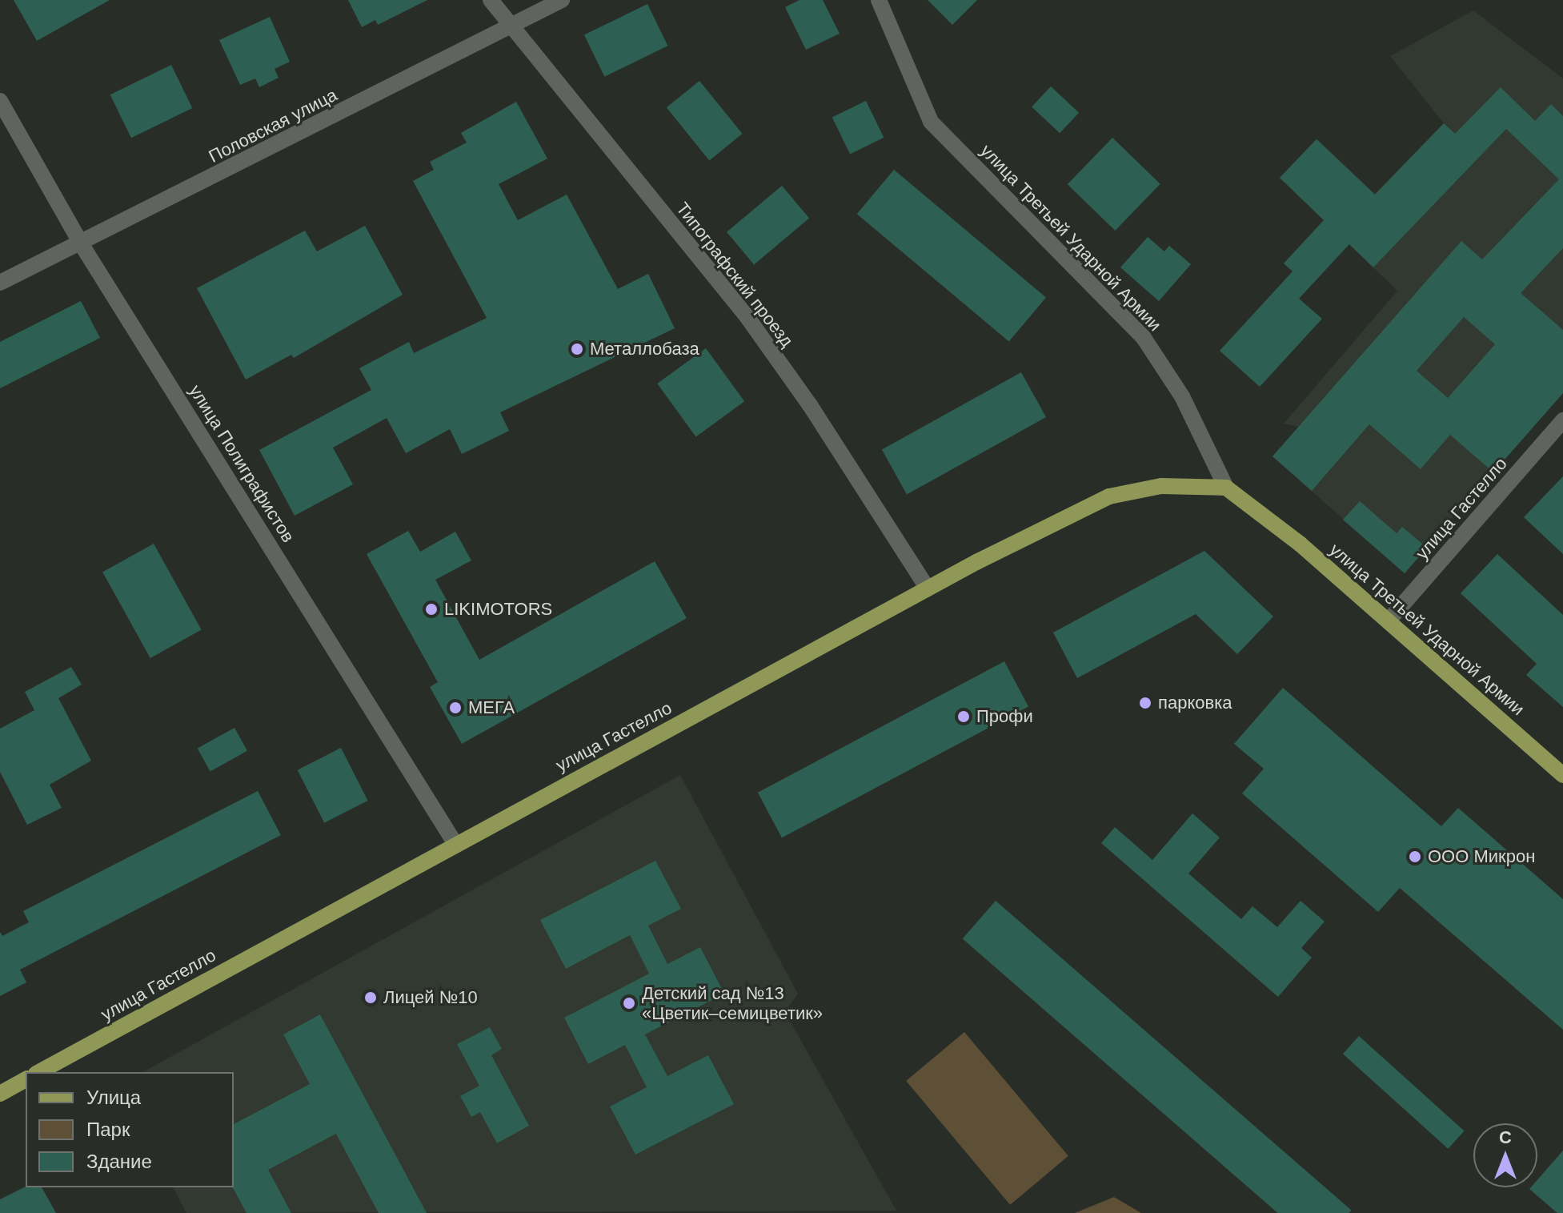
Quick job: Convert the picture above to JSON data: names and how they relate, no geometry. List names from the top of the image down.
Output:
{
  "streets": {
    "main road": ["улица Третьей Ударной Армии", "улица Гастелло"],
    "street": ["Половская улица", "Типографский проезд", "улица Полиграфистов"]
  },
  "crossings": [
    ["Половская улица", "Типографский проезд"],
    ["Половская улица", "улица Полиграфистов"],
    ["улица Третьей Ударной Армии", "улица Гастелло"],
    ["Типографский проезд", "улица Гастелло"],
    ["улица Полиграфистов", "улица Гастелло"]
  ],
  "places": [
    "Металлобаза",
    "LIKIMOTORS",
    "парковка",
    "МЕГА",
    "Профи",
    "ООО Микрон",
    "Лицей №10",
    "Детский сад №13 «Цветик–семицветик»"
  ],
  "legend": ["Улица", "Парк", "Здание"],
  "north": "top"
}
